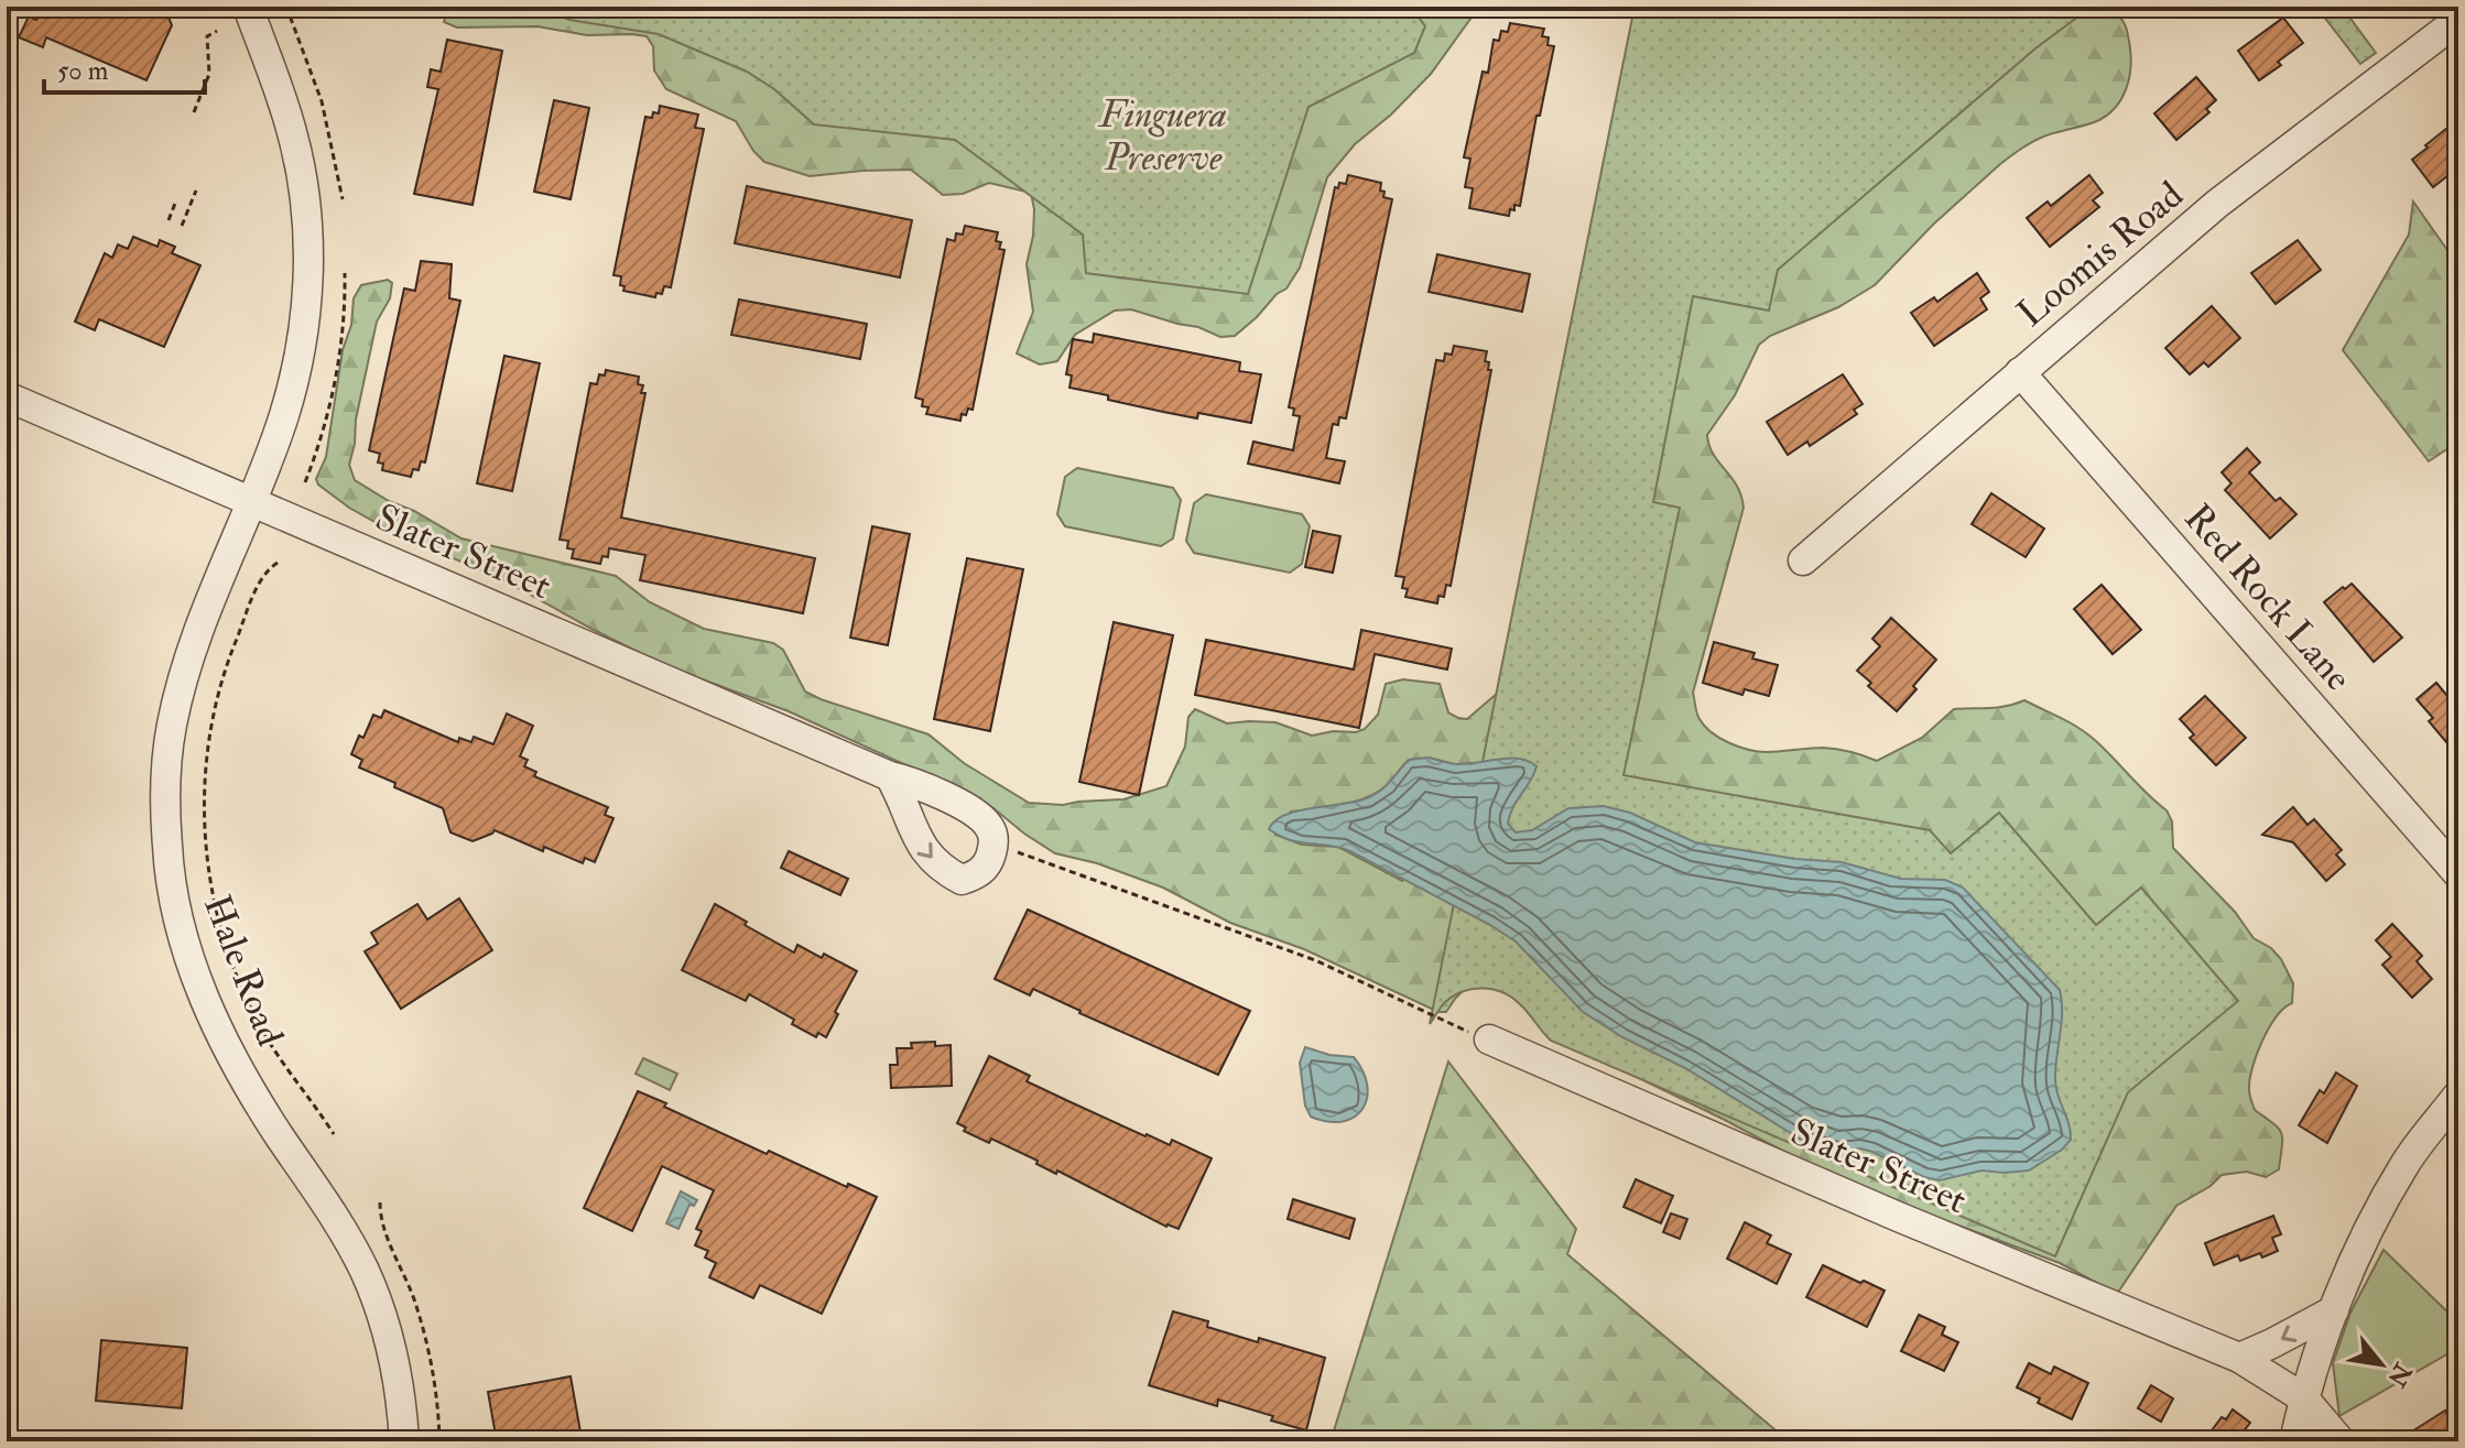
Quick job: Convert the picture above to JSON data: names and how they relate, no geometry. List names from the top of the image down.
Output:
{
  "streets": {
    "street": [
      "Loomis Road",
      "Slater Street",
      "Red Rock Lane",
      "Hale Road"
    ]
  },
  "crossings": [
    ["Loomis Road", "Red Rock Lane"],
    ["Slater Street", "Hale Road"]
  ],
  "parks": ["Finguera Preserve"],
  "scale_bar": "50 m",
  "north": "bottom right"
}
